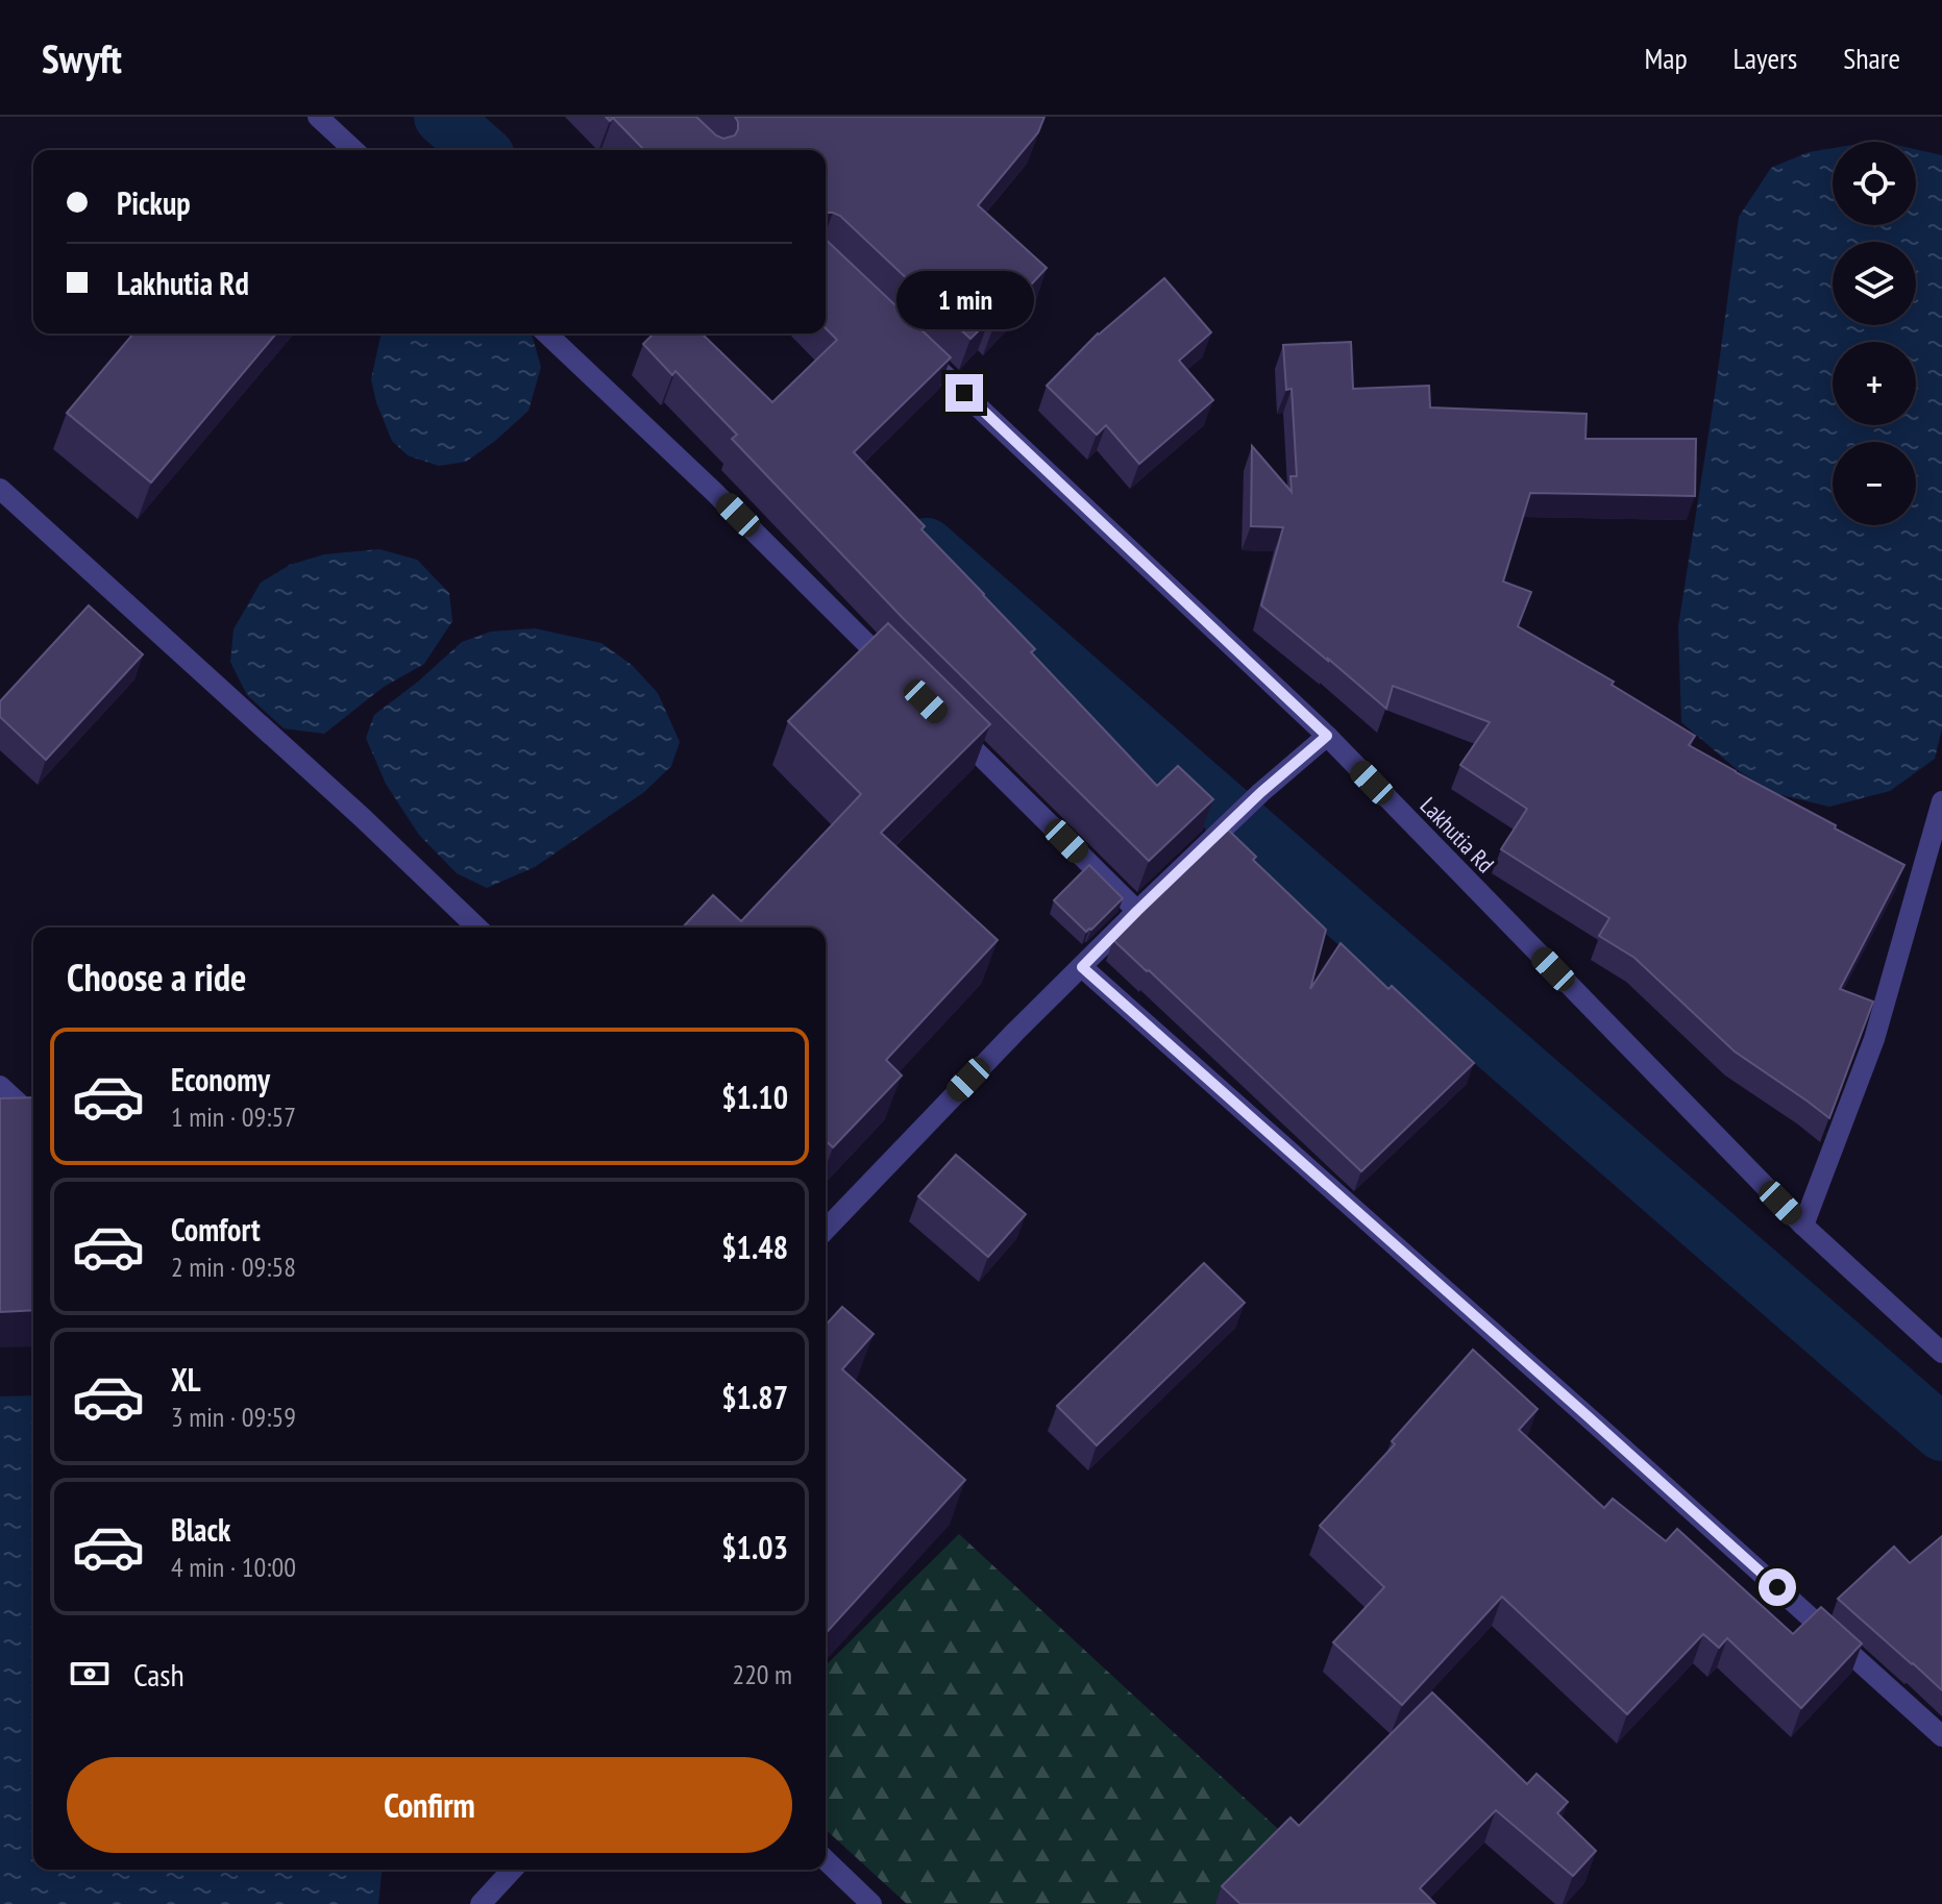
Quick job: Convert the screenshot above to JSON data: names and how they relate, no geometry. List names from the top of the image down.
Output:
{
  "streets": {
    "street": ["Lakhutia Rd"]
  },
  "page": {
    "header": "Swyft",
    "nav": ["Map", "Layers", "Share"],
    "map_buttons": ["+", "−"],
    "banner": ["Pickup", "Lakhutia Rd"],
    "bubble": "1 min",
    "heading": "Choose a ride",
    "list": [
      {
        "name": "Economy",
        "note": "1 min · 09:57",
        "value": "$1.10"
      },
      {
        "name": "Comfort",
        "note": "2 min · 09:58",
        "value": "$1.48"
      },
      {
        "name": "XL",
        "note": "3 min · 09:59",
        "value": "$1.87"
      },
      {
        "name": "Black",
        "note": "4 min · 10:00",
        "value": "$1.03"
      }
    ],
    "pay": ["Cash", "220 m"],
    "buttons": "Confirm"
  }
}
